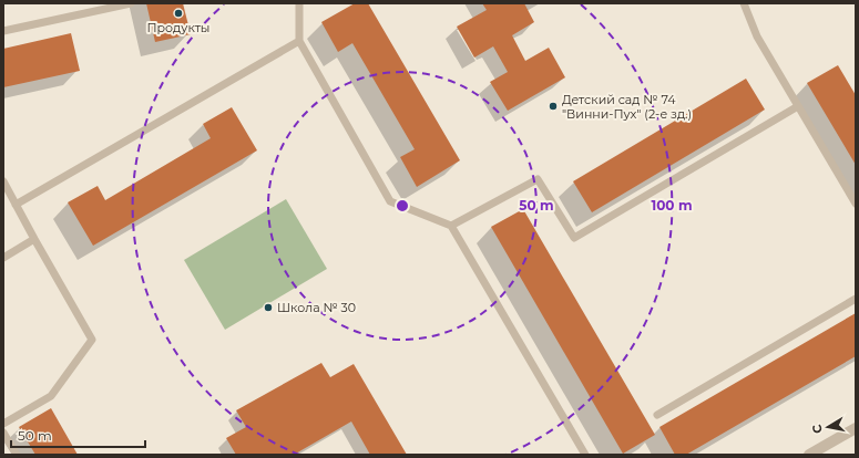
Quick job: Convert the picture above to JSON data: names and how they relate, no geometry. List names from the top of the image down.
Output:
{
  "places": ["Продукты", "Детский сад № 74 \"Винни-Пух\" (2-е зд.)", "Школа № 30"],
  "scale_bar": "50 m",
  "north": "left",
  "rings": ["50 m", "100 m"]
}
